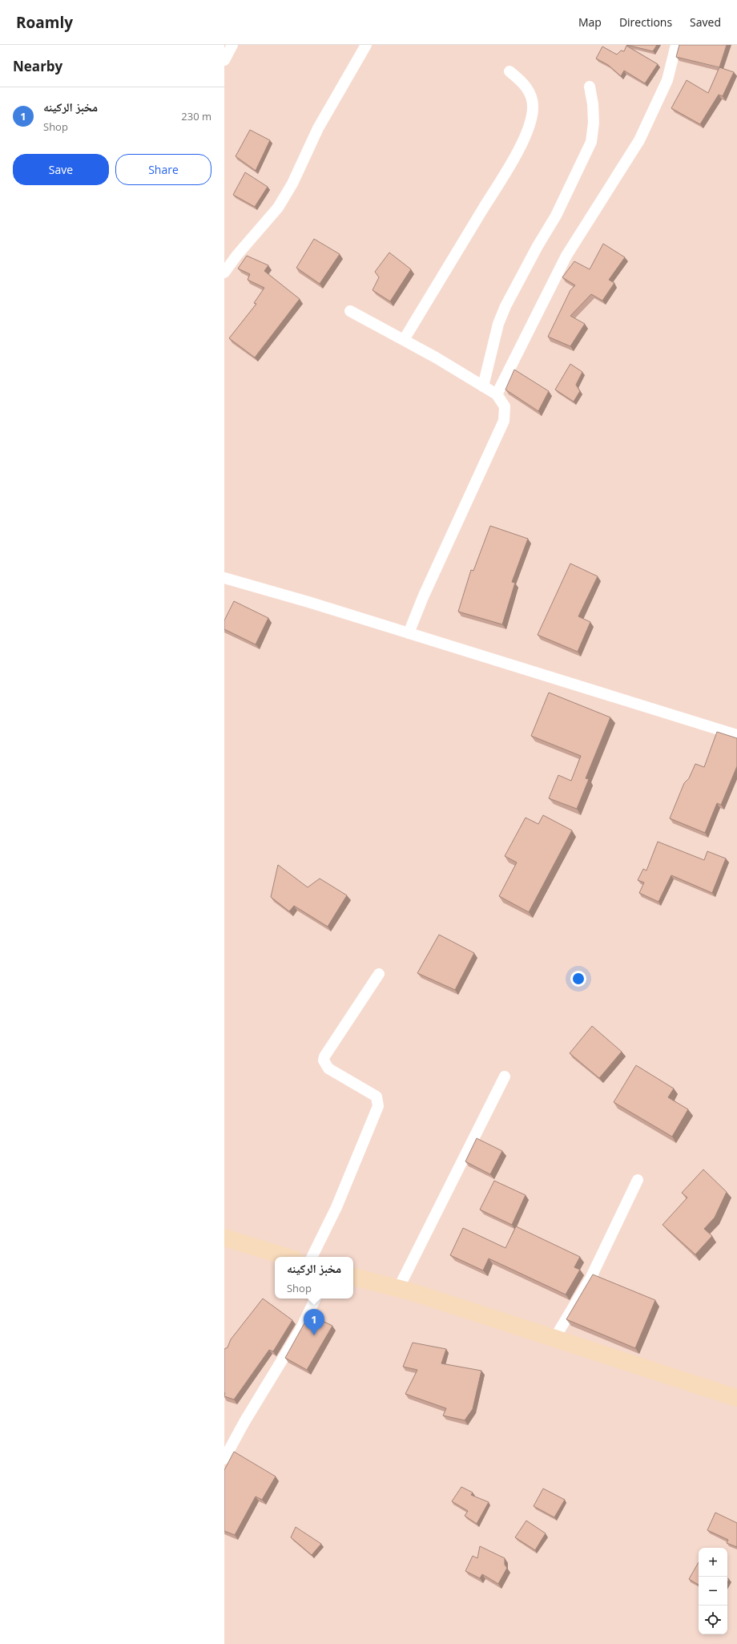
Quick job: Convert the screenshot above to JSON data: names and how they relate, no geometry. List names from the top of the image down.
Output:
{
  "page": {
    "header": "Roamly",
    "nav": ["Map", "Directions", "Saved"],
    "heading": "Nearby",
    "list": [
      {
        "mark": "1",
        "name": "مخبز الركينه",
        "note": "Shop",
        "value": "230 m"
      }
    ],
    "buttons": ["Save", "Share"],
    "popup": ["مخبز الركينه", "Shop"],
    "pins": "1",
    "map_buttons": ["+", "−"]
  }
}
